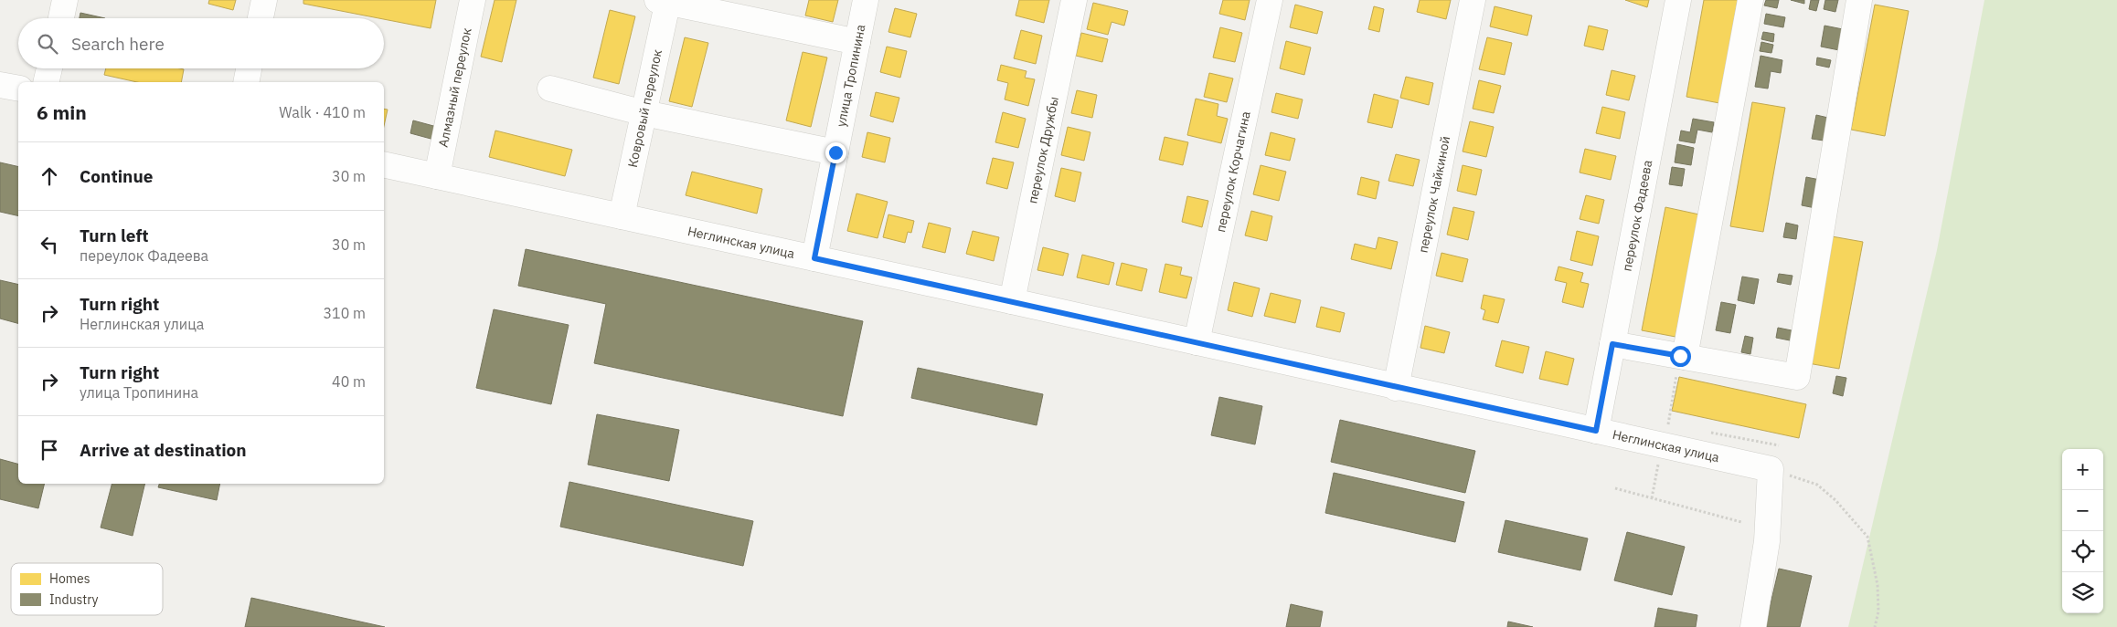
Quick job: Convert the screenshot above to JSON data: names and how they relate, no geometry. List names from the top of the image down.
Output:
{
  "streets": {
    "street": [
      "улица Тропинина",
      "Алмазный переулок",
      "Ковровый переулок",
      "переулок Дружбы",
      "переулок Корчагина",
      "переулок Чайкиной",
      "переулок Фадеева",
      "Неглинская улица"
    ]
  },
  "crossings": [
    ["улица Тропинина", "Неглинская улица"],
    ["Алмазный переулок", "Неглинская улица"],
    ["Ковровый переулок", "Неглинская улица"],
    ["переулок Дружбы", "Неглинская улица"],
    ["переулок Корчагина", "Неглинская улица"],
    ["переулок Чайкиной", "Неглинская улица"],
    ["переулок Фадеева", "Неглинская улица"]
  ],
  "legend": ["Homes", "Industry"],
  "page": {
    "search": "Search here",
    "heading": ["6 min", "Walk · 410 m"],
    "list": [
      ["Continue", "30 m"],
      ["Turn left", "переулок Фадеева", "30 m"],
      ["Turn right", "Неглинская улица", "310 m"],
      ["Turn right", "улица Тропинина", "40 m"],
      "Arrive at destination"
    ],
    "map_buttons": ["+", "−"]
  }
}
